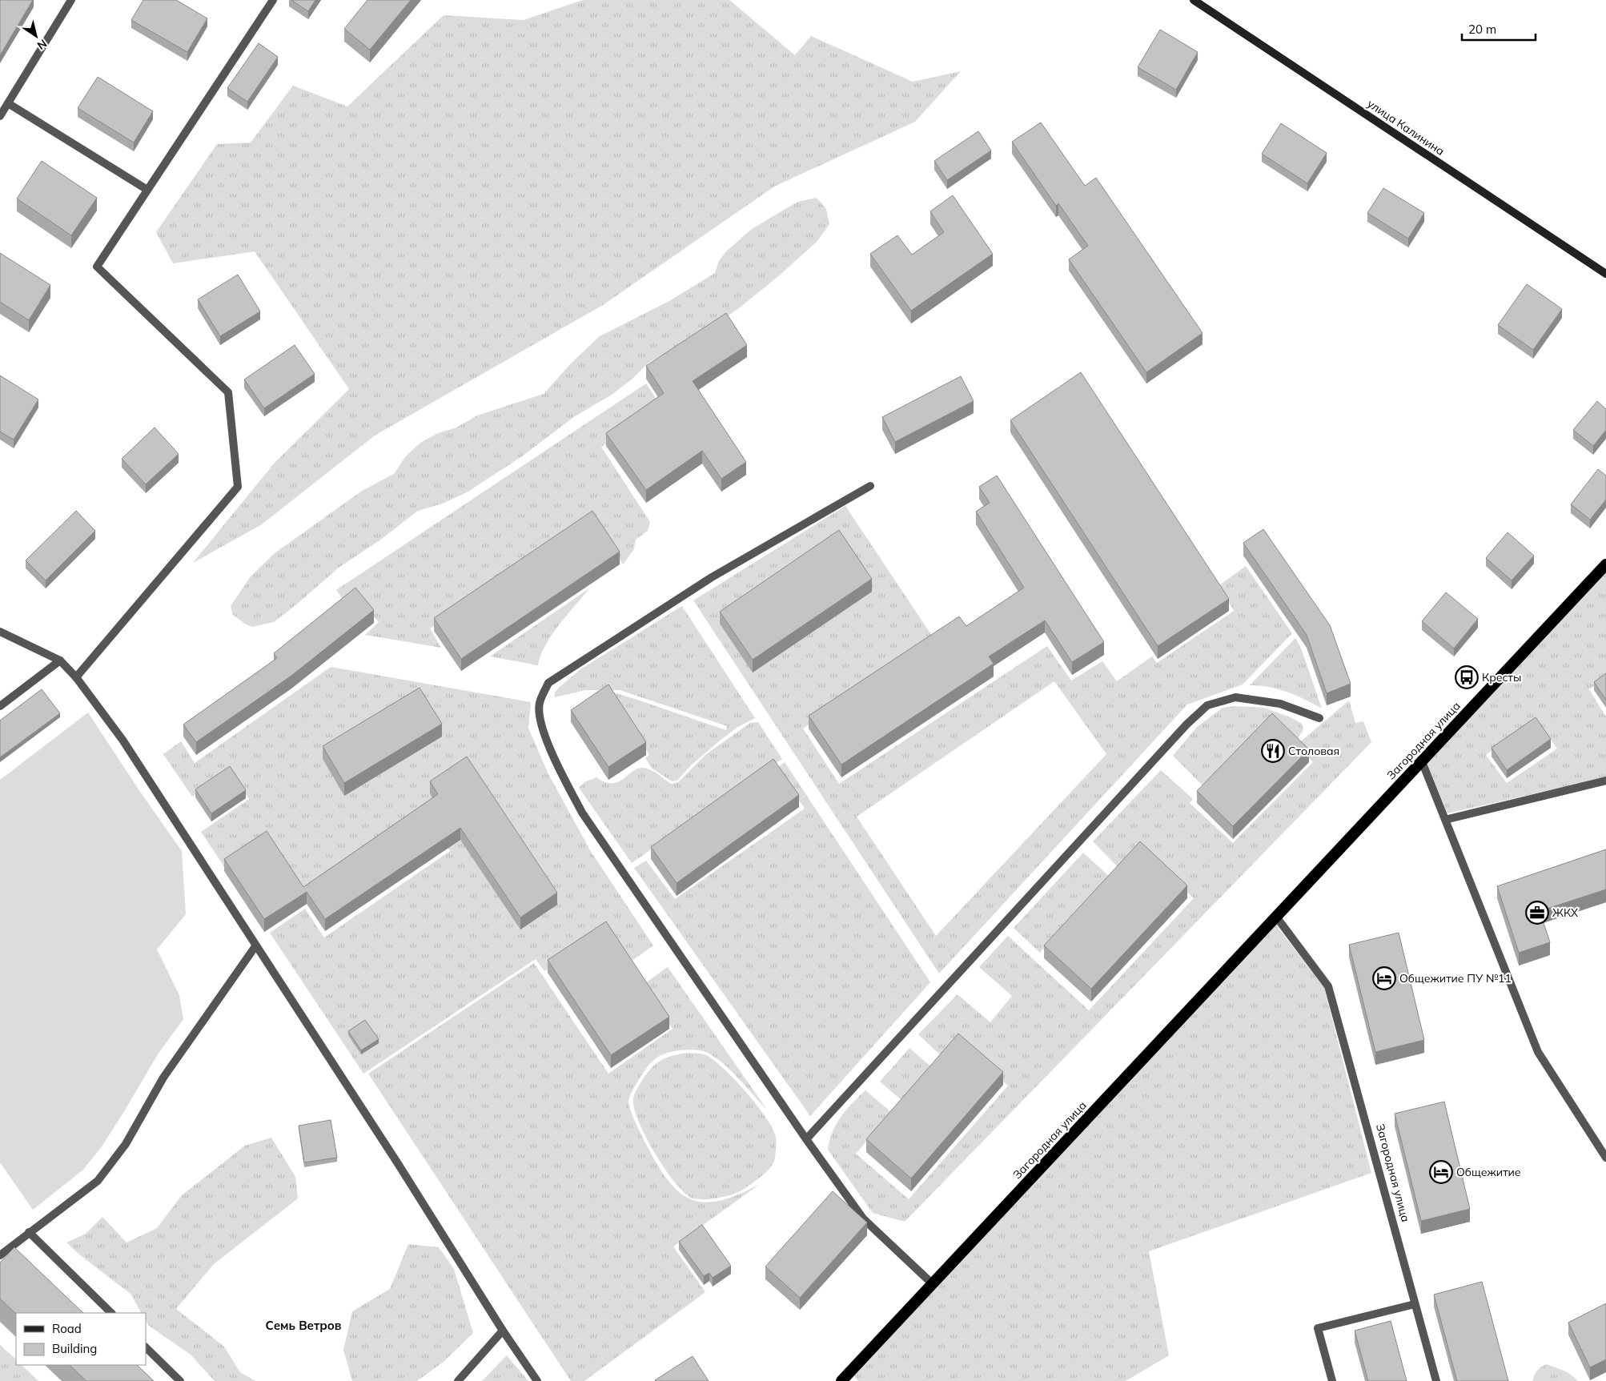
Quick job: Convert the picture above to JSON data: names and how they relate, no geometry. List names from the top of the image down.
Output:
{
  "streets": {
    "highway": ["Загородная улица"],
    "main road": ["улица Калинина"]
  },
  "districts": ["Семь Ветров"],
  "places": {
    "bus stop": ["Кресты"],
    "restaurant": ["Столовая"],
    "office": ["ЖКХ"],
    "hotel": ["Общежитие ПУ №11", "Общежитие"]
  },
  "legend": ["Road", "Building"],
  "scale_bar": "20 m",
  "north": "bottom right"
}
